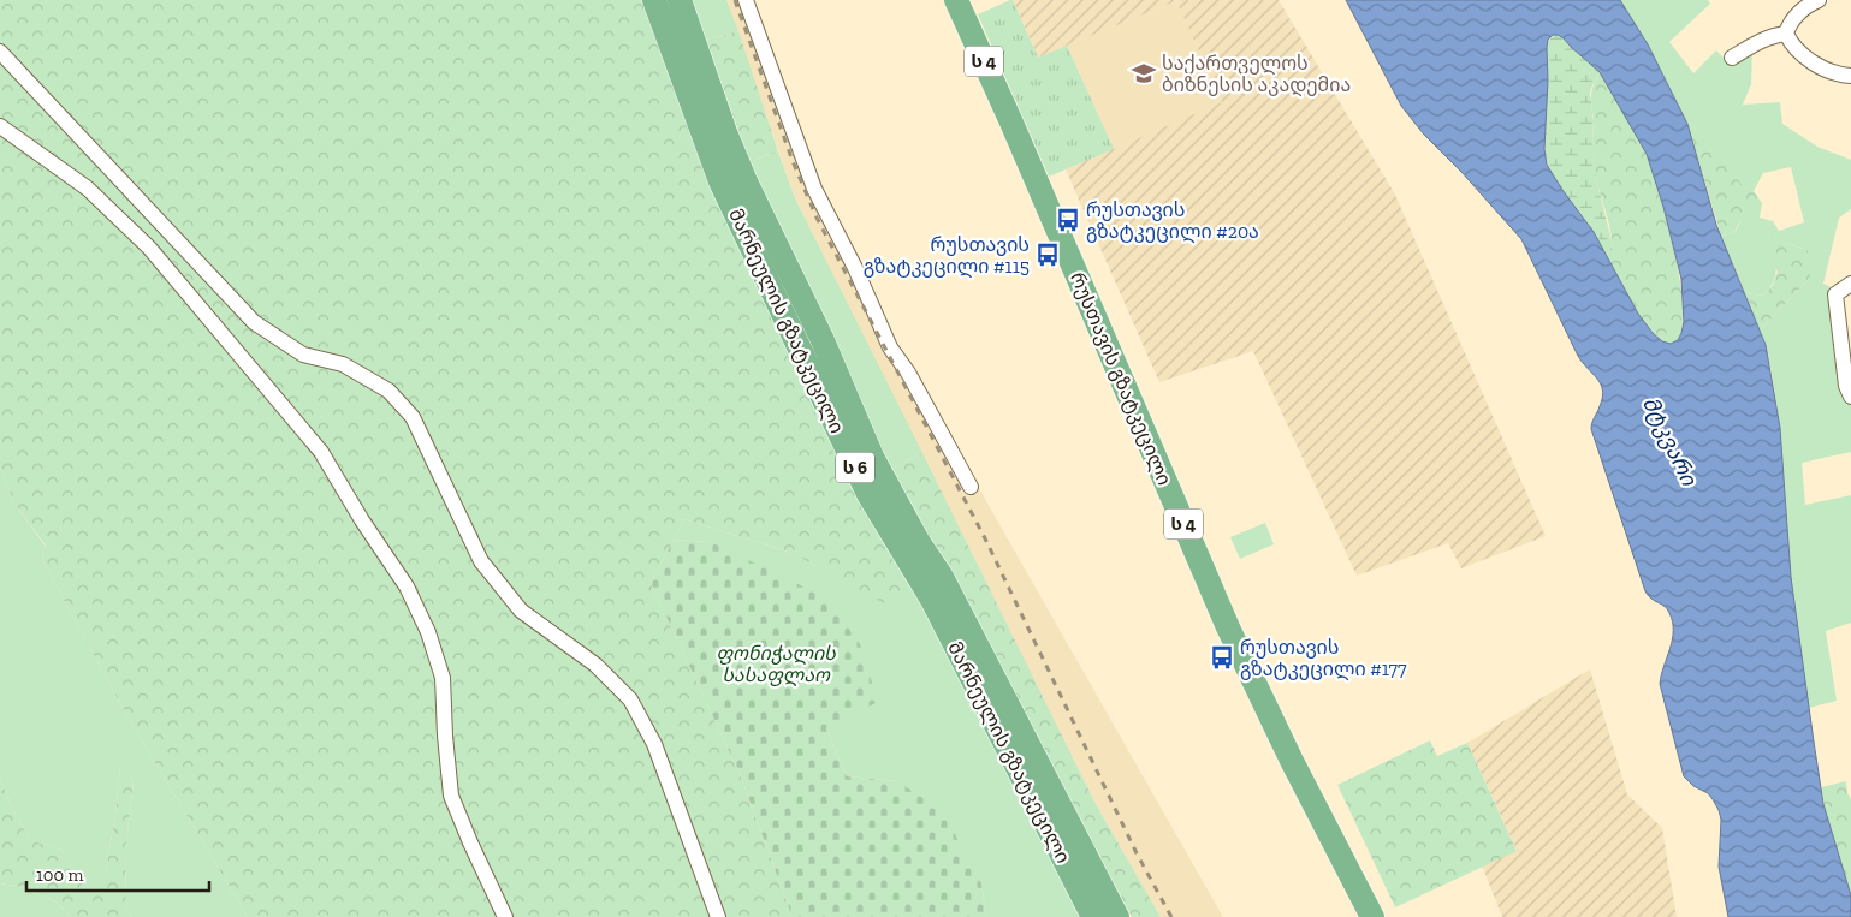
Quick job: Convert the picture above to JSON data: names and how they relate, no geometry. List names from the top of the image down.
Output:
{
  "streets": {
    "highway": [
      "ს 4",
      "მარნეულის გზატკეცილი",
      "რუსთავის გზატკეცილი",
      "ს 6"
    ]
  },
  "water": ["მტკვარი"],
  "parks": ["ფონიჭალის სასაფლაო"],
  "places": {
    "school or university": ["საქართველოს ბიზნესის აკადემია"],
    "bus stop": ["რუსთავის გზატკეცილი #20ა", "რუსთავის გზატკეცილი #115", "რუსთავის გზატკეცილი #177"]
  },
  "scale_bar": "100 m"
}
